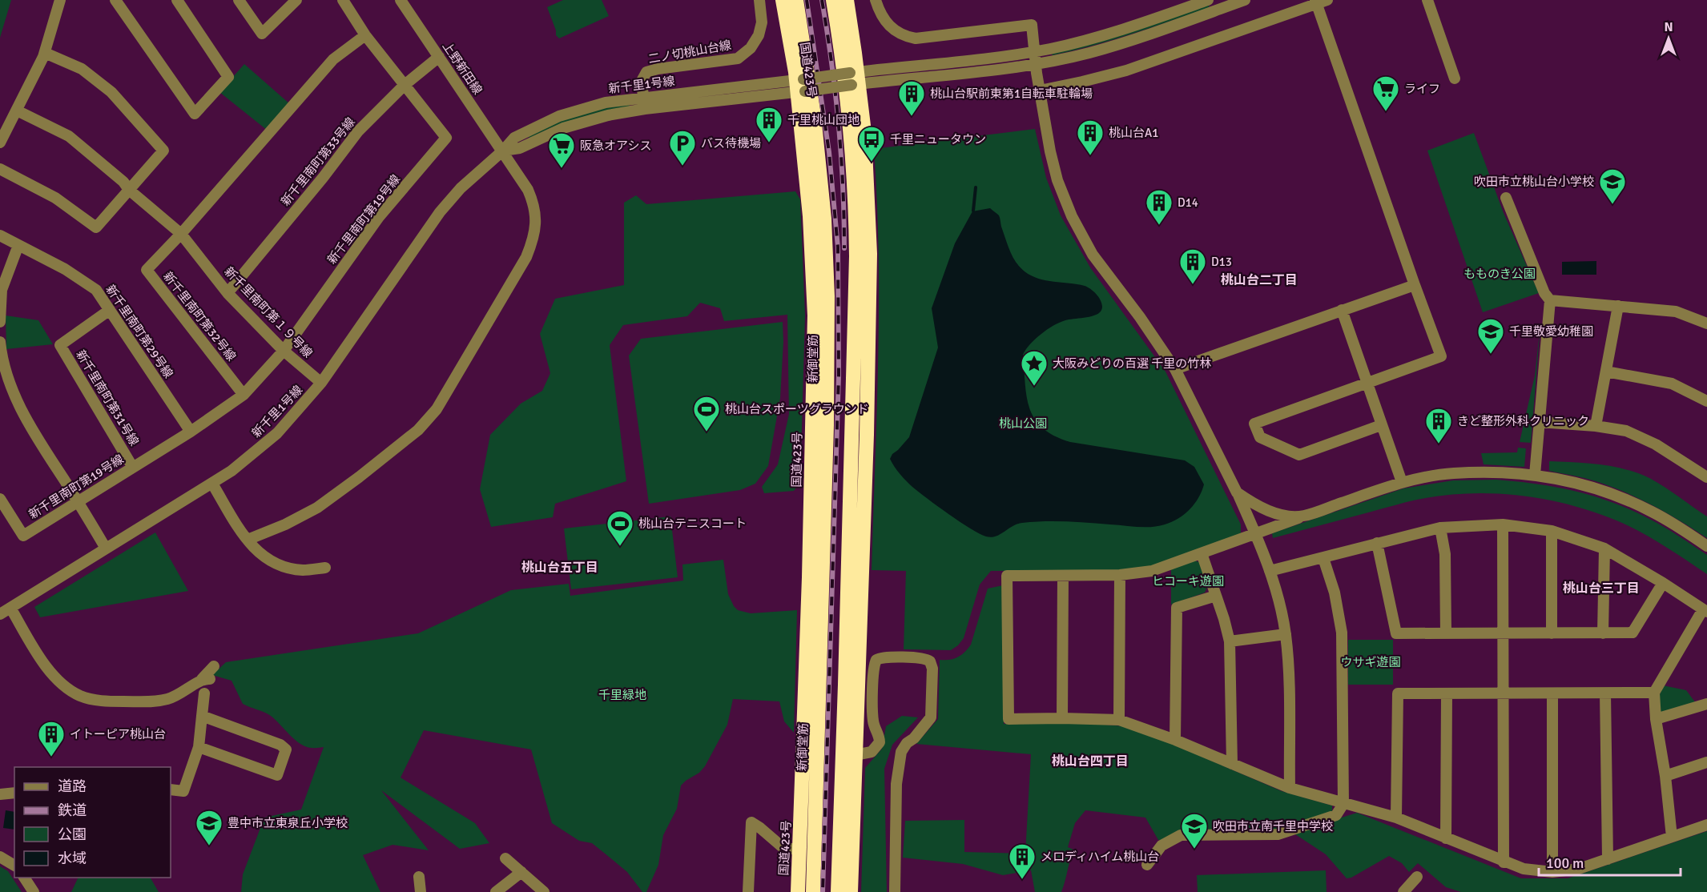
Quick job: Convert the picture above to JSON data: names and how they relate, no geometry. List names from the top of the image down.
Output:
{
  "streets": {
    "highway": ["国道423号", "新御堂筋"],
    "street": [
      "二ノ切桃山台線",
      "上野新田線",
      "新千里1号線",
      "新千里南町第33号線",
      "新千里南町第19号線",
      "新千里南町第１９号線",
      "新千里南町第32号線",
      "新千里南町第29号線",
      "新千里南町第31号線"
    ]
  },
  "crossings": [
    ["二ノ切桃山台線", "新千里1号線"],
    ["上野新田線", "新千里1号線"],
    ["上野新田線", "新千里南町第33号線"],
    ["国道423号", "新千里1号線"],
    ["新千里1号線", "新千里南町第１９号線"],
    ["新千里南町第33号線", "新千里南町第19号線"],
    ["新千里南町第33号線", "新千里南町第１９号線"],
    ["新千里南町第19号線", "新千里南町第１９号線"],
    ["新千里南町第19号線", "新千里南町第32号線"],
    ["新千里南町第19号線", "新千里南町第29号線"],
    ["新千里南町第19号線", "新千里南町第31号線"],
    ["新千里南町第１９号線", "新千里南町第32号線"],
    ["新千里南町第29号線", "新千里南町第31号線"]
  ],
  "districts": [
    "桃山台二丁目",
    "桃山台五丁目",
    "桃山台三丁目",
    "桃山台四丁目"
  ],
  "parks": [
    "もものき公園",
    "桃山公園",
    "ヒコーキ遊園",
    "ウサギ遊園",
    "千里緑地"
  ],
  "places": {
    "supermarket": ["ライフ", "阪急オアシス"],
    "building": [
      "桃山台駅前東第1自転車駐輪場",
      "千里桃山団地",
      "桃山台A1",
      "D14",
      "D13",
      "きど整形外科クリニック",
      "イトーピア桃山台",
      "メロディハイム桃山台"
    ],
    "bus stop": ["千里ニュータウン"],
    "parking": ["バス待機場"],
    "school or university": [
      "吹田市立桃山台小学校",
      "千里敬愛幼稚園",
      "豊中市立東泉丘小学校",
      "吹田市立南千里中学校"
    ],
    "place": ["大阪みどりの百選 千里の竹林"],
    "sports": ["桃山台スポーツグラウンド", "桃山台テニスコート"]
  },
  "legend": [
    "道路",
    "鉄道",
    "公園",
    "水域"
  ],
  "scale_bar": "100 m",
  "north": "top"
}
